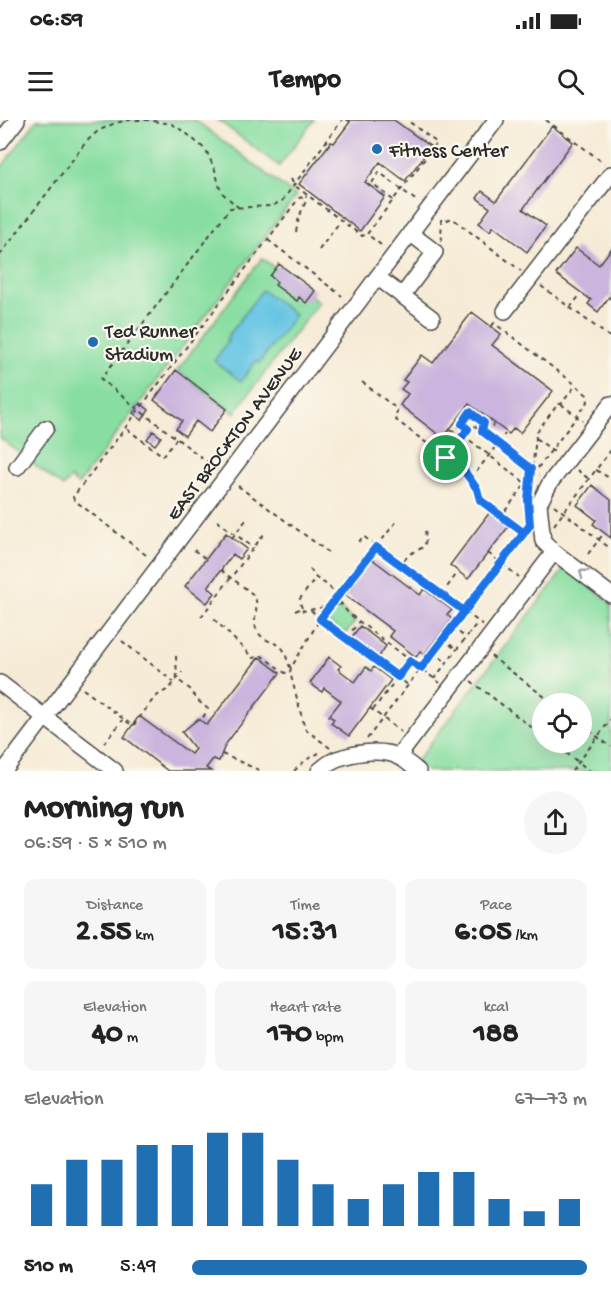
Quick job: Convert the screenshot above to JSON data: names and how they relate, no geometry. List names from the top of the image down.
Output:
{
  "streets": {
    "street": ["EAST BROCKTON AVENUE"]
  },
  "places": ["Fitness Center", "Ted Runner Stadium"],
  "page": {
    "status": "06:59",
    "header": "Tempo",
    "heading": ["Morning run", "06:59 · 5 × 510 m"],
    "stats": [
      ["Distance", "2.55 km"],
      ["Time", "15:31"],
      ["Pace", "6:05 /km"],
      ["Elevation", "40 m"],
      ["Heart rate", "170 bpm"],
      ["kcal", "188"]
    ],
    "chart": ["Elevation", "67–73 m"],
    "list": [
      {
        "name": "510 m",
        "note": "5:49"
      }
    ]
  }
}
